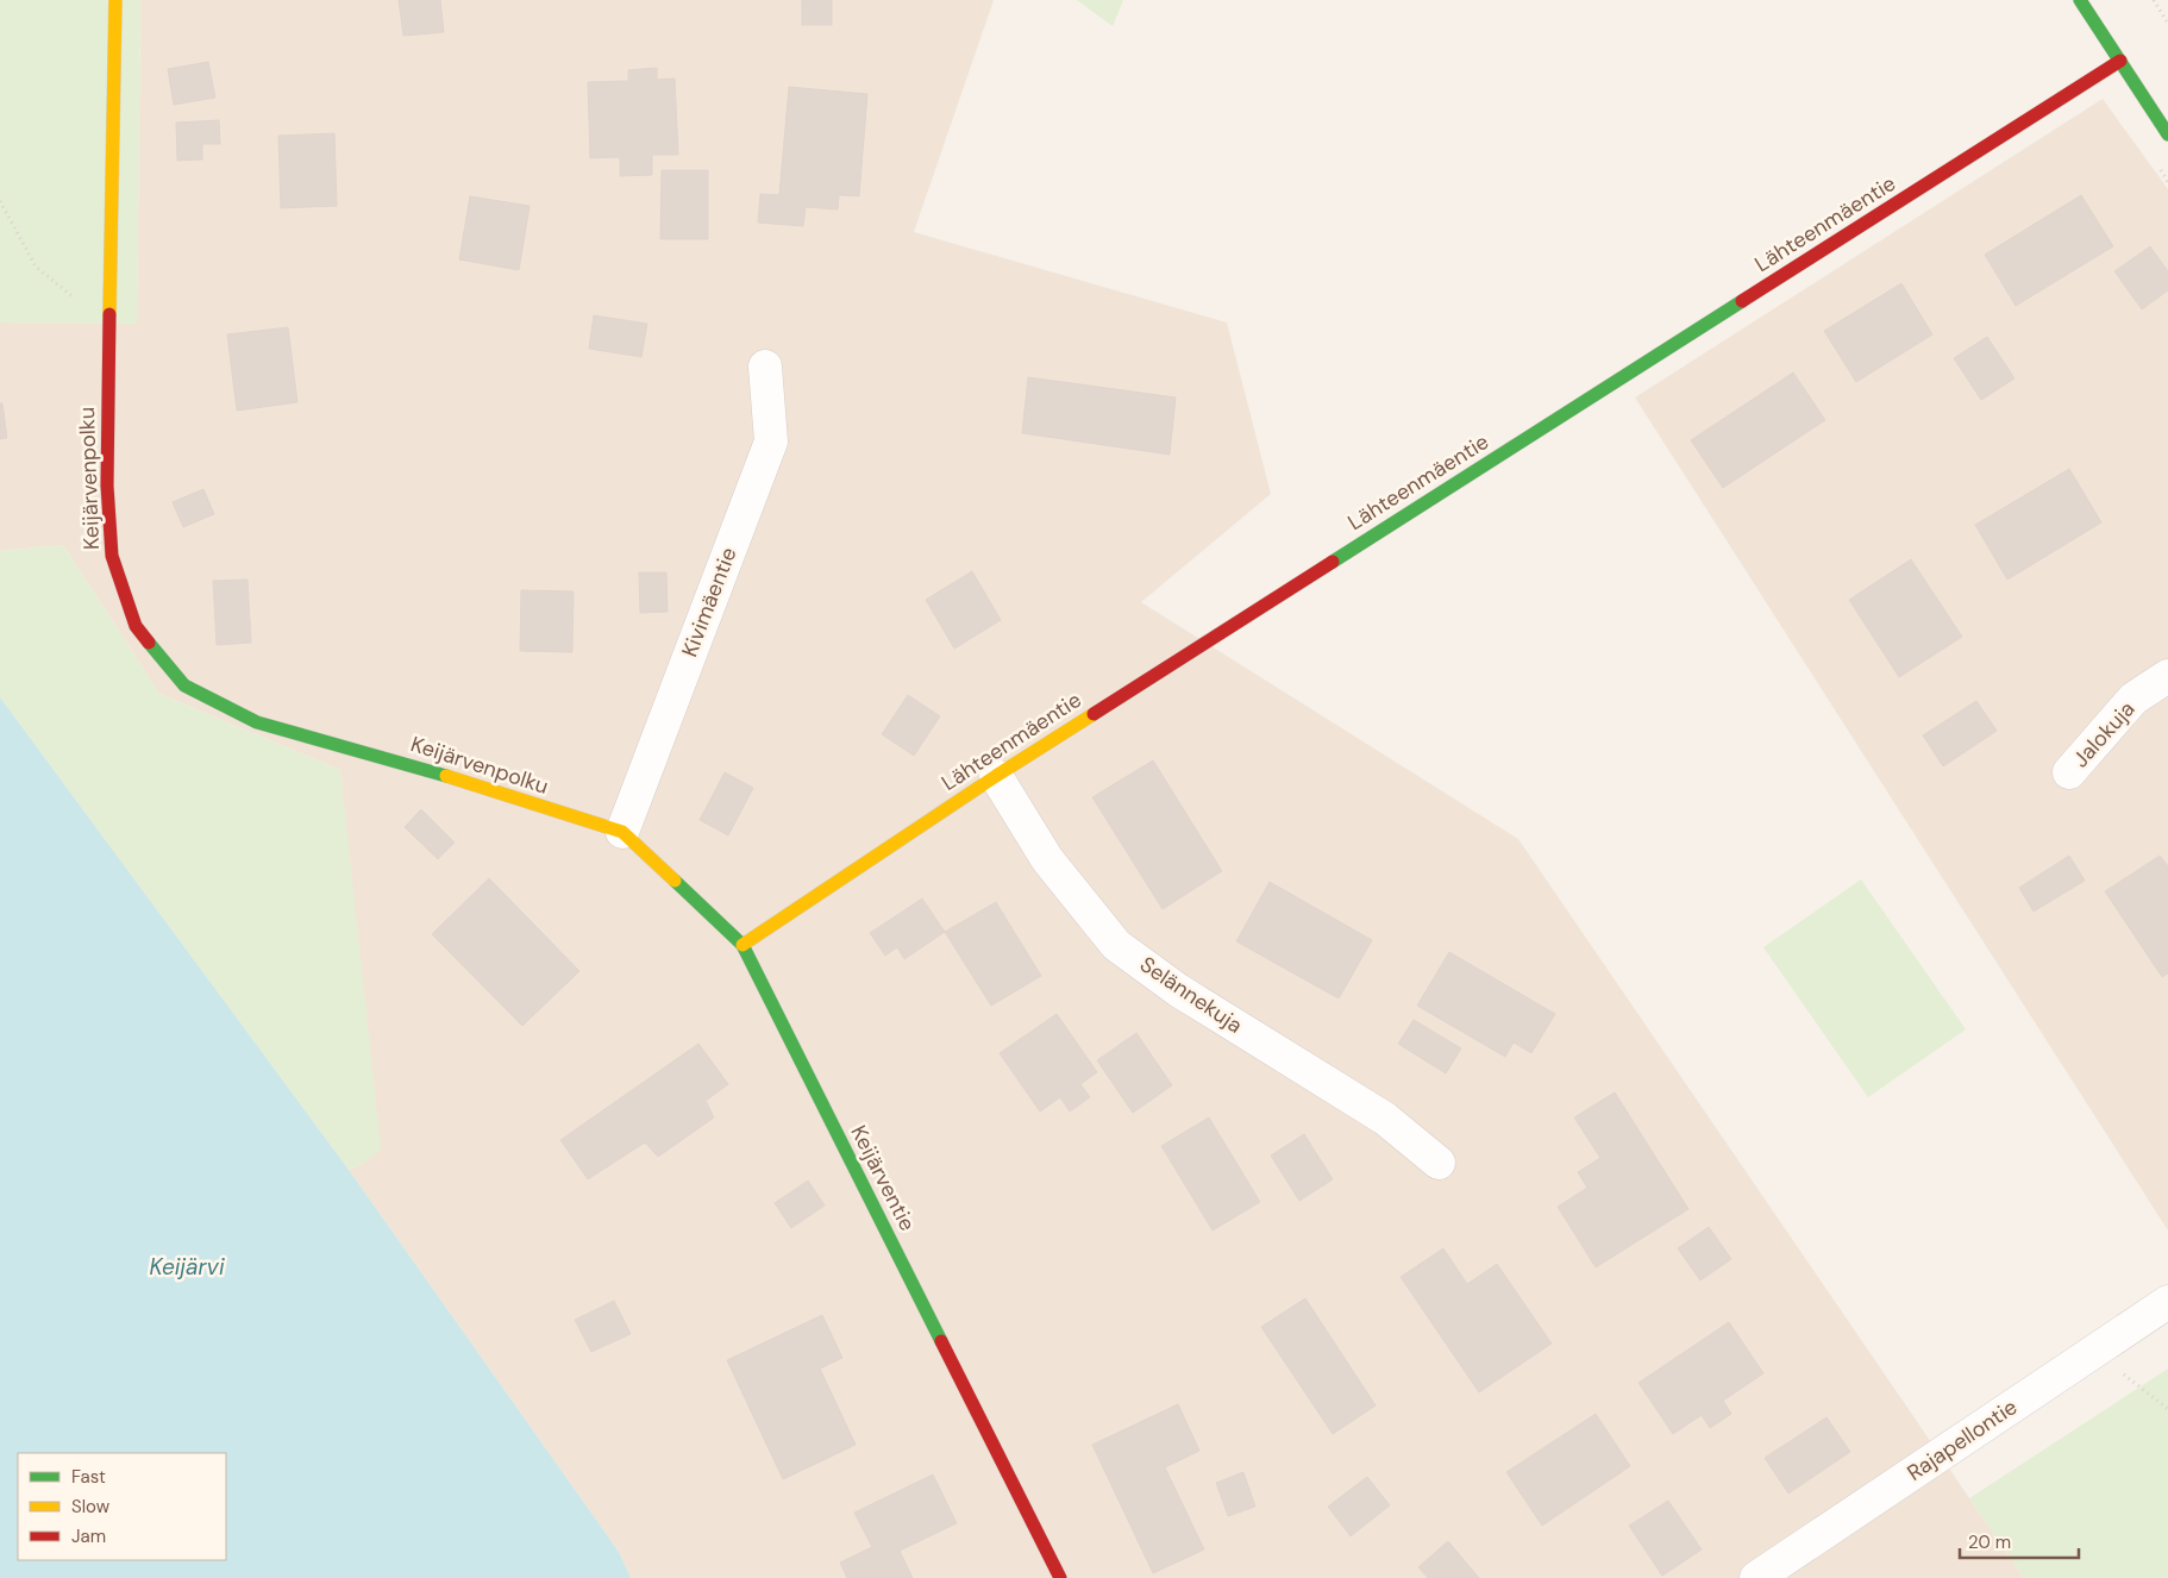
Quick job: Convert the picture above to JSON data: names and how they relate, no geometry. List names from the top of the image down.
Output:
{
  "streets": {
    "street": [
      "Lähteenmäentie",
      "Keijärvenpolku",
      "Kivimäentie",
      "Jalokuja",
      "Selännekuja",
      "Keijärventie",
      "Rajapellontie"
    ]
  },
  "crossings": [
    ["Lähteenmäentie", "Selännekuja"],
    ["Lähteenmäentie", "Keijärventie"],
    ["Keijärvenpolku", "Kivimäentie"],
    ["Keijärvenpolku", "Keijärventie"],
    ["Kivimäentie", "Keijärventie"]
  ],
  "water": ["Keijärvi"],
  "legend": ["Fast", "Slow", "Jam"],
  "scale_bar": "20 m"
}
